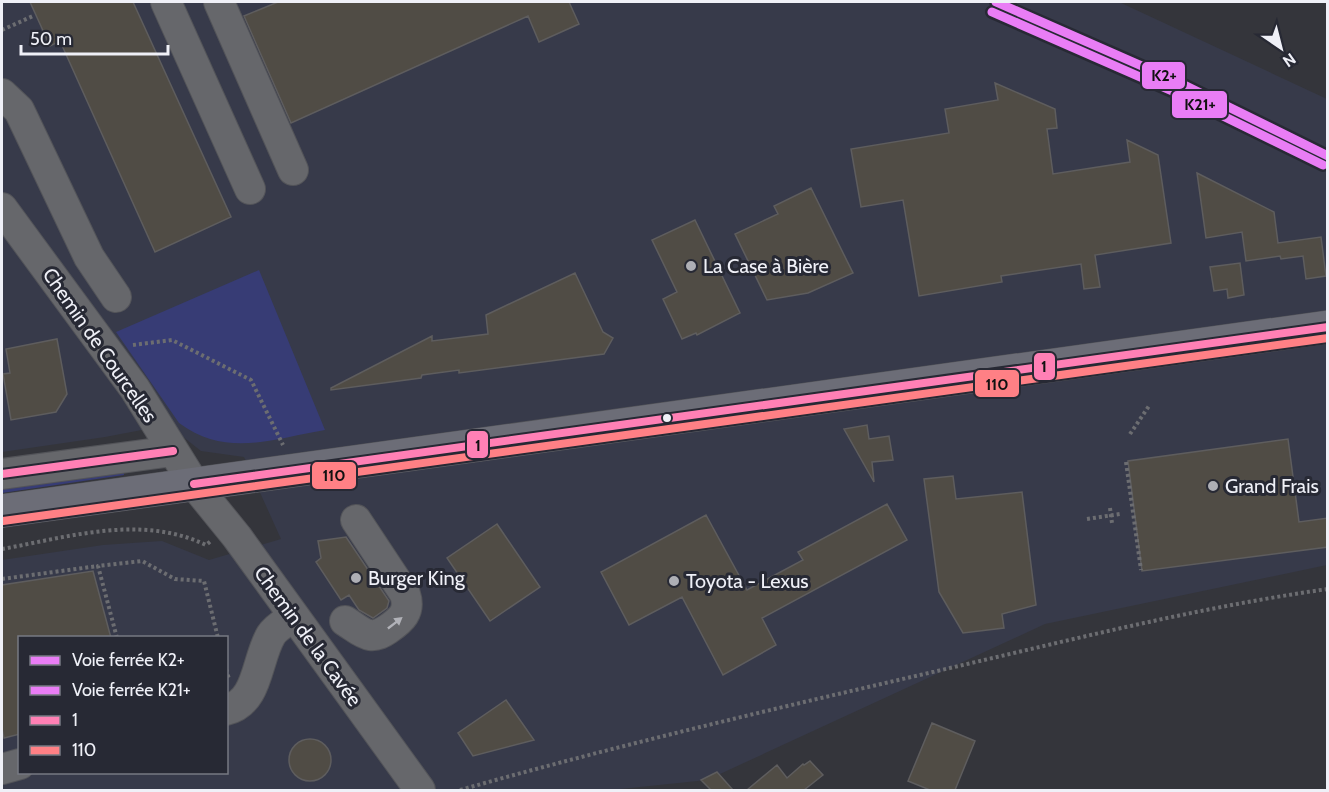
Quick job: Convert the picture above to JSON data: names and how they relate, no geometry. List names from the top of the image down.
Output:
{
  "streets": {
    "street": ["Chemin de Courcelles", "Chemin de la Cavée"]
  },
  "crossings": [
    ["Chemin de Courcelles", "Chemin de la Cavée"]
  ],
  "places": [
    "La Case à Bière",
    "Grand Frais",
    "Burger King",
    "Toyota - Lexus"
  ],
  "lines": [
    "rail line K2+",
    "rail line K21+",
    "transit line 1",
    "transit line 110"
  ],
  "legend": [
    "Voie ferrée K2+",
    "Voie ferrée K21+",
    "1",
    "110"
  ],
  "scale_bar": "50 m",
  "north": "bottom right"
}
